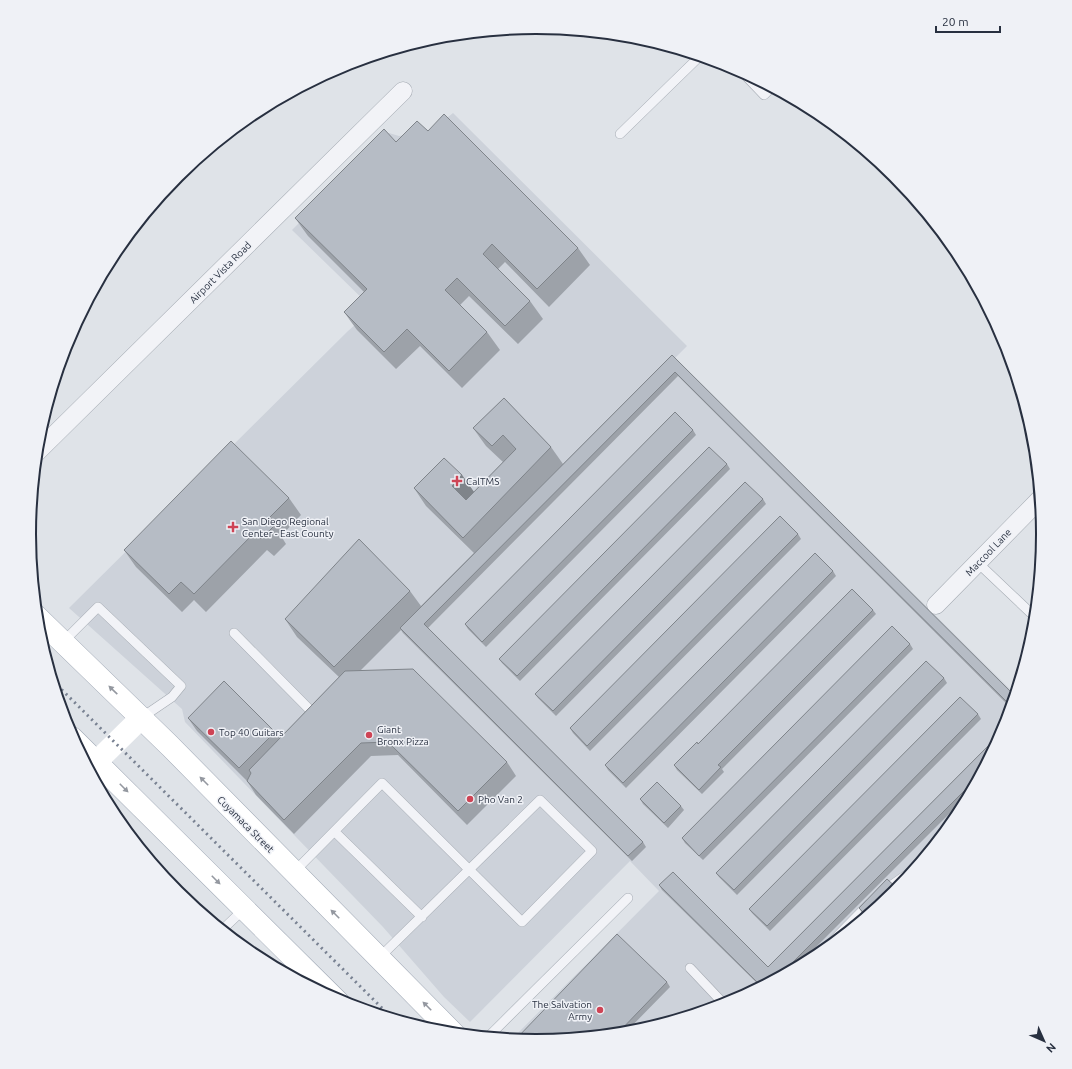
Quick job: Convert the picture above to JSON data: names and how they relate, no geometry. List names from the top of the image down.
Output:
{
  "streets": {
    "main road": ["Cuyamaca Street"],
    "street": ["Airport Vista Road", "Maccool Lane"]
  },
  "places": {
    "health": ["CalTMS", "San Diego Regional Center - East County"],
    "other": [
      "Top 40 Guitars",
      "Giant Bronx Pizza",
      "Pho Van 2",
      "The Salvation Army"
    ]
  },
  "scale_bar": "20 m",
  "north": "bottom right"
}
